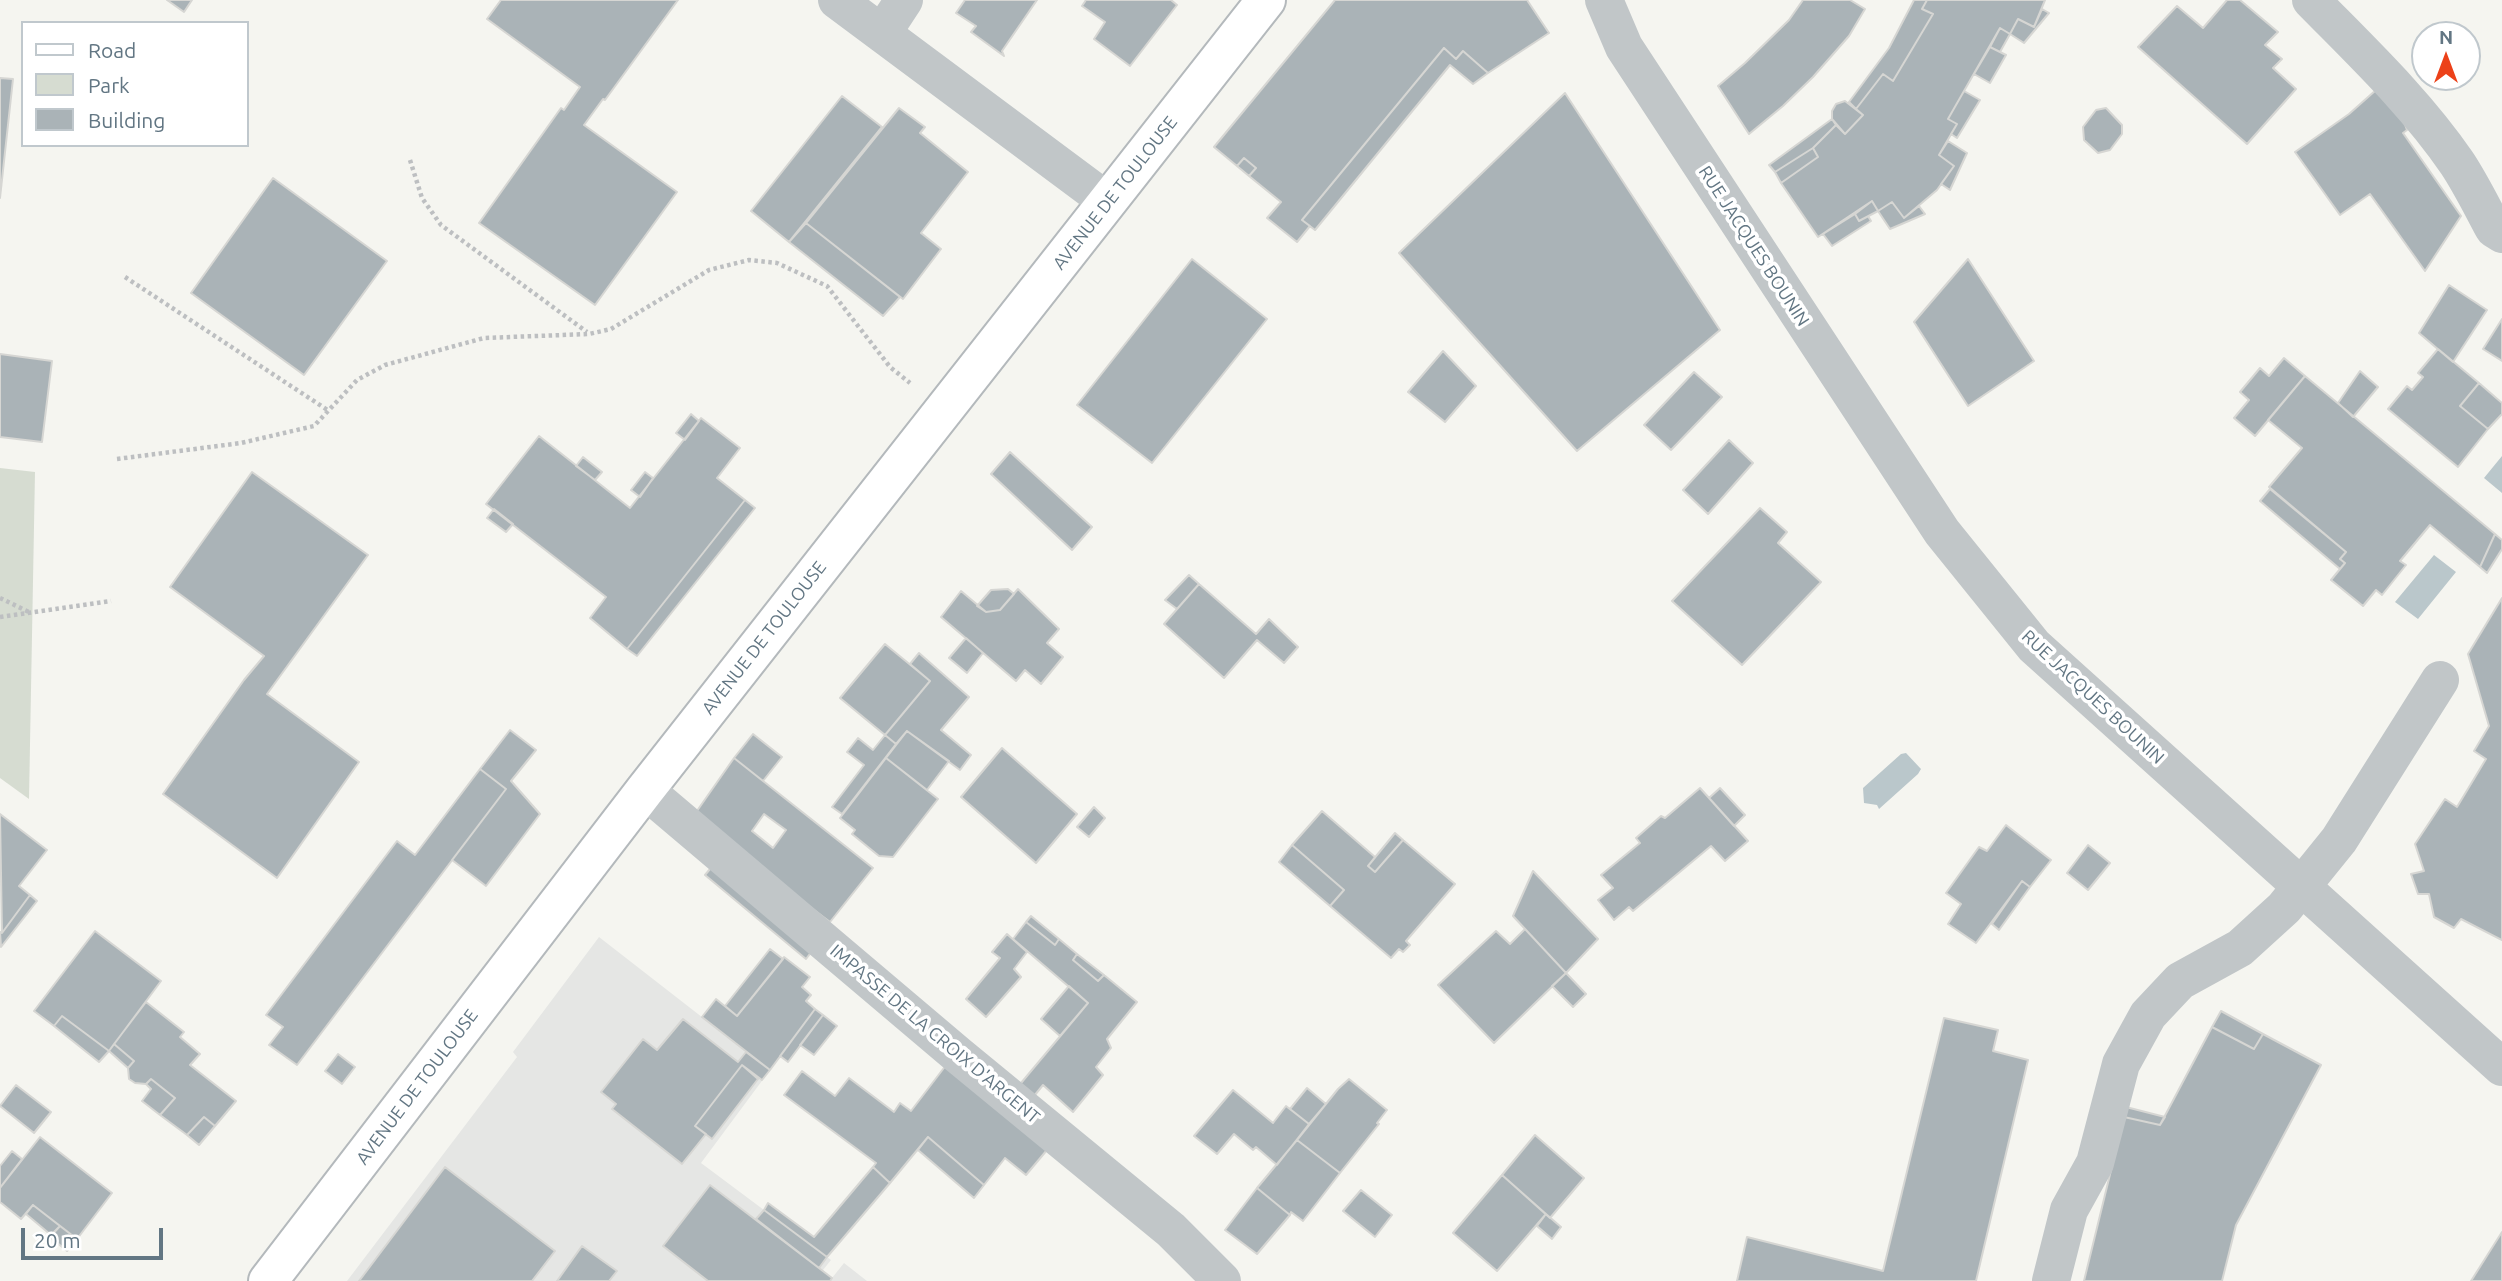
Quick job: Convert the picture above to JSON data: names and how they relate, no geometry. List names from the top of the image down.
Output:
{
  "streets": {
    "main road": ["AVENUE DE TOULOUSE"],
    "street": ["RUE JACQUES BOUNIN", "IMPASSE DE LA CROIX D'ARGENT"]
  },
  "crossings": [
    ["AVENUE DE TOULOUSE", "IMPASSE DE LA CROIX D'ARGENT"]
  ],
  "legend": ["Road", "Park", "Building"],
  "scale_bar": "20 m",
  "north": "top"
}
